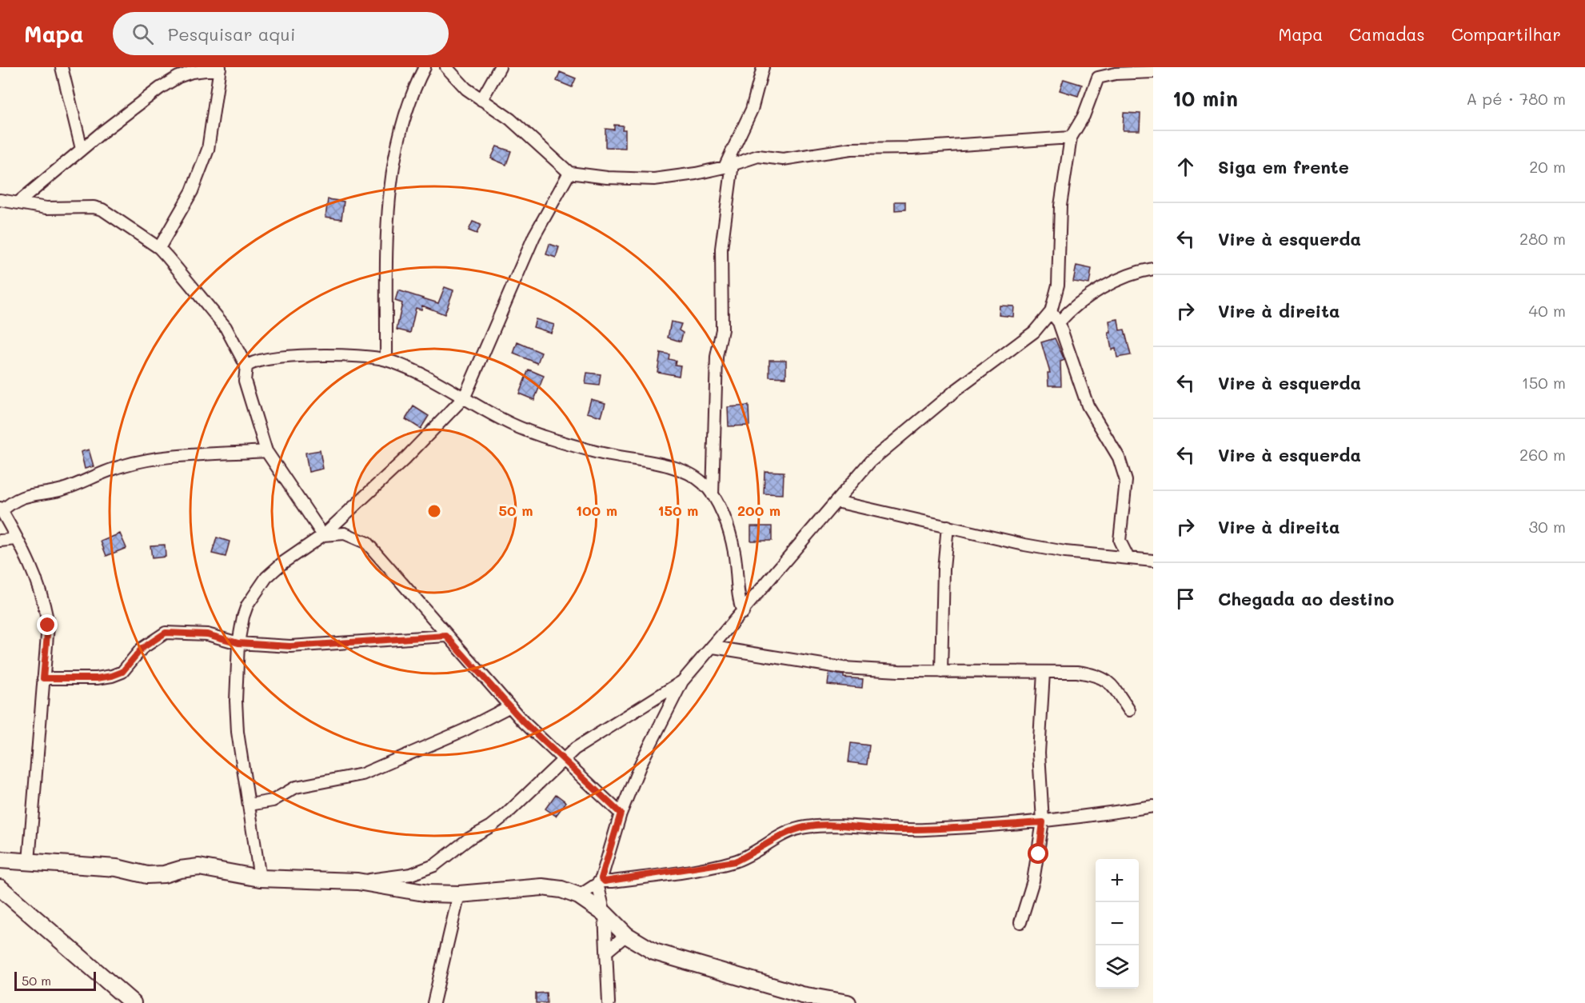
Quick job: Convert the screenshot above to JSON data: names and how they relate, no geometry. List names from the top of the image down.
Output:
{
  "scale_bar": "50 m",
  "page": {
    "header": "Mapa",
    "search": "Pesquisar aqui",
    "nav": ["Mapa", "Camadas", "Compartilhar"],
    "heading": ["10 min", "A pé · 780 m"],
    "list": [
      ["Siga em frente", "20 m"],
      ["Vire à esquerda", "280 m"],
      ["Vire à direita", "40 m"],
      ["Vire à esquerda", "150 m"],
      ["Vire à esquerda", "260 m"],
      ["Vire à direita", "30 m"],
      "Chegada ao destino"
    ],
    "map_buttons": ["+", "−"],
    "scale": "50 m"
  },
  "rings": [
    "50 m",
    "100 m",
    "150 m",
    "200 m"
  ]
}
